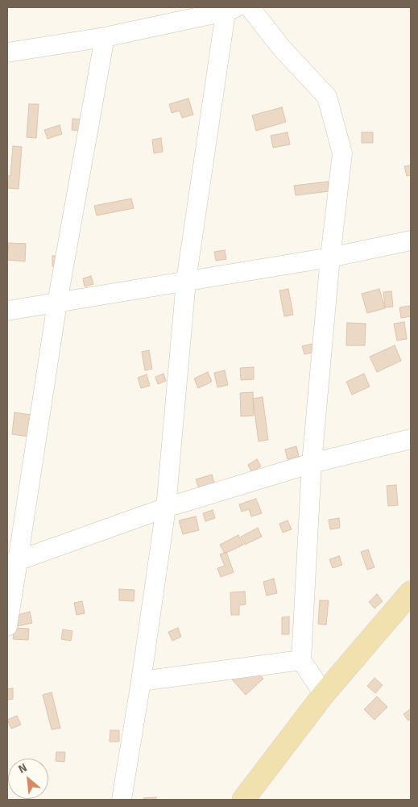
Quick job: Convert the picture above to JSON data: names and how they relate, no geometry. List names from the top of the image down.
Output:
{
  "north": "top left"
}
